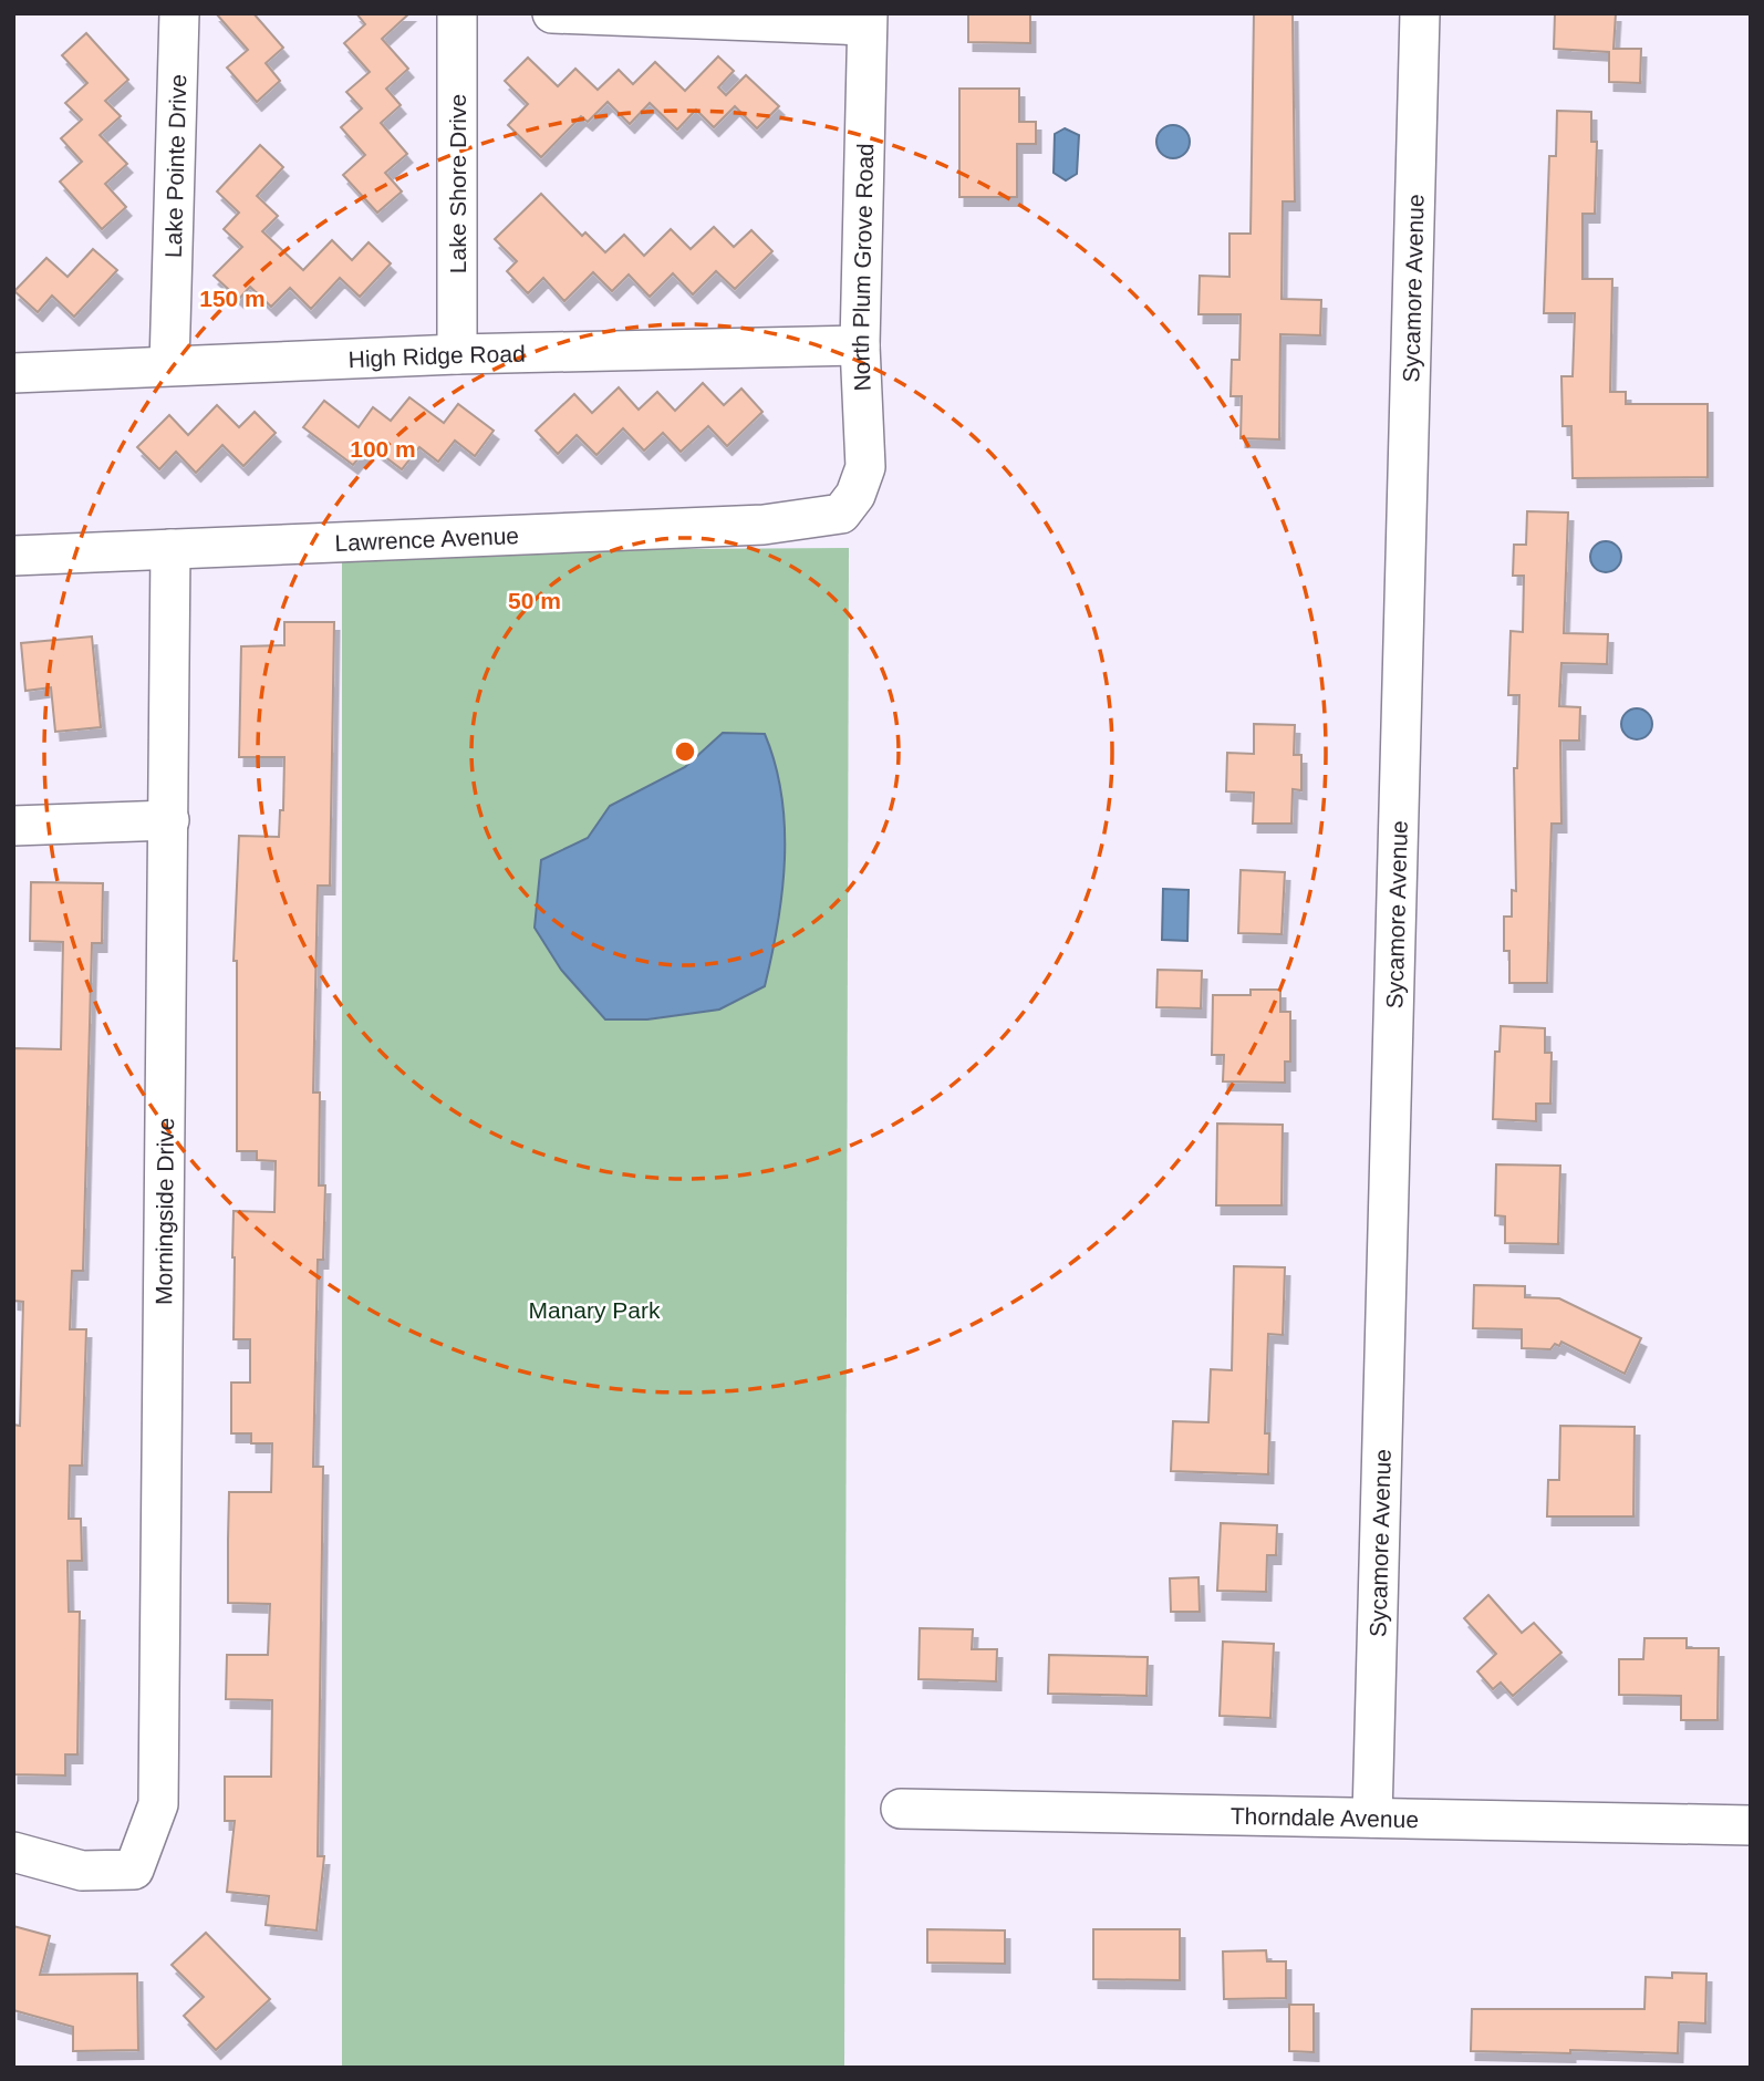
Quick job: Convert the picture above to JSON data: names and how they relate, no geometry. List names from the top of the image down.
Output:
{
  "streets": {
    "street": [
      "Lake Pointe Drive",
      "Lake Shore Drive",
      "North Plum Grove Road",
      "Sycamore Avenue",
      "High Ridge Road",
      "Lawrence Avenue",
      "Morningside Drive",
      "Thorndale Avenue"
    ]
  },
  "crossings": [
    ["Lake Pointe Drive", "High Ridge Road"],
    ["Lake Shore Drive", "High Ridge Road"],
    ["North Plum Grove Road", "High Ridge Road"],
    ["North Plum Grove Road", "Lawrence Avenue"],
    ["Sycamore Avenue", "Thorndale Avenue"],
    ["Lawrence Avenue", "Morningside Drive"]
  ],
  "parks": ["Manary Park"],
  "rings": ["150 m", "100 m", "50 m"]
}
